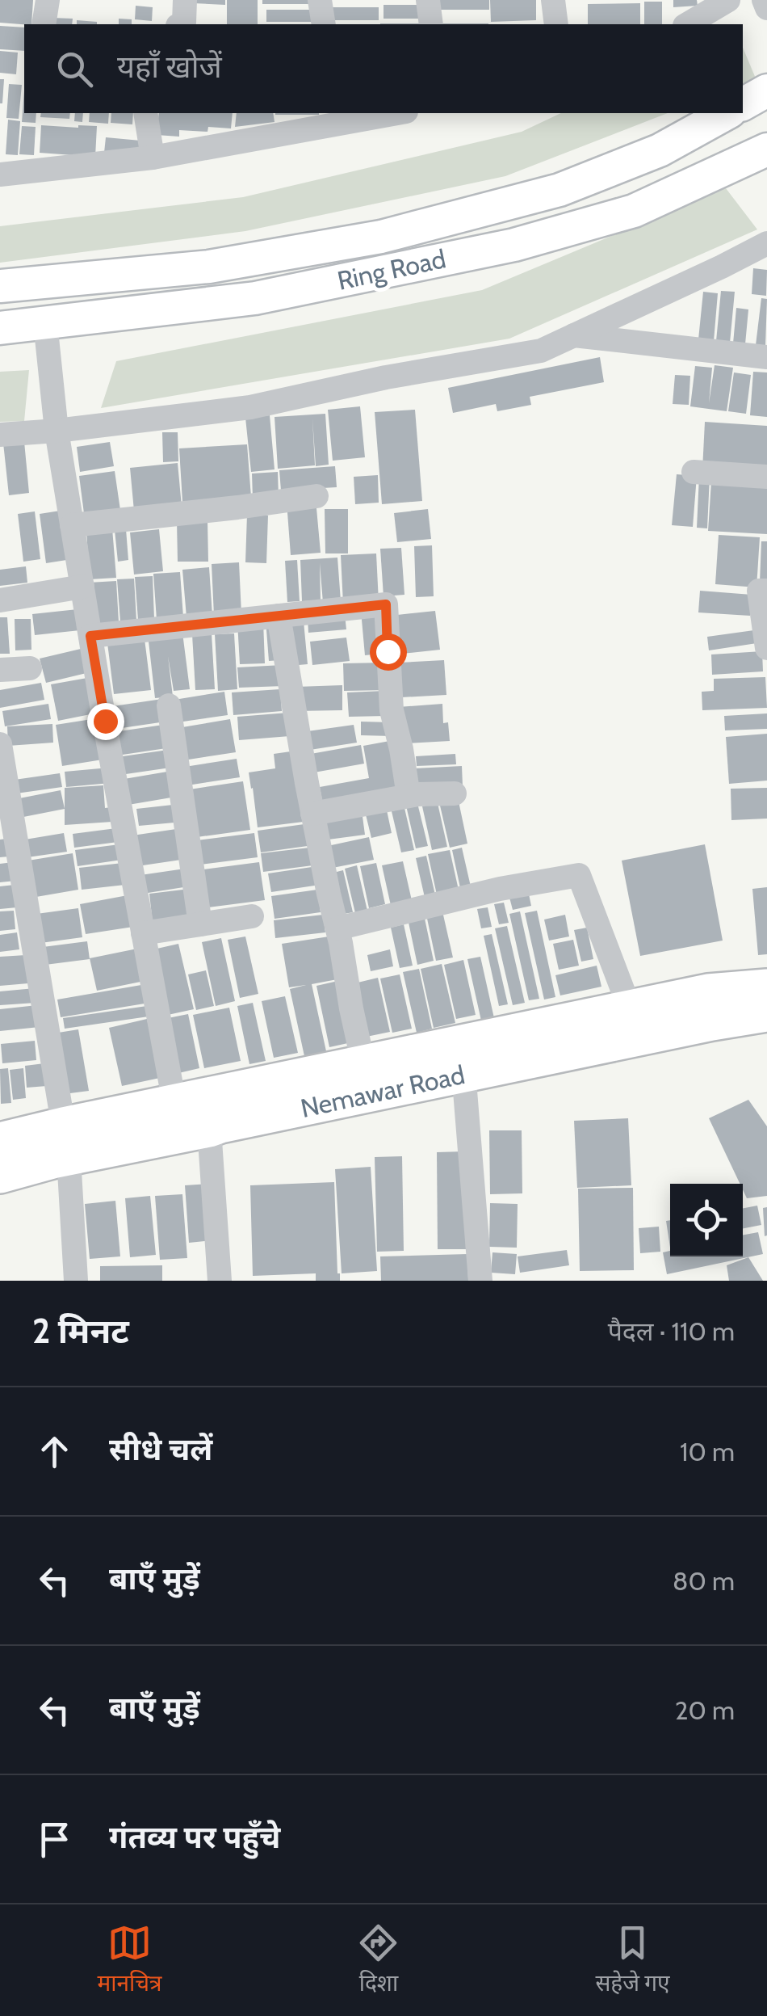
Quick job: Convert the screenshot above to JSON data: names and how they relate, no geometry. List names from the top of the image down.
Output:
{
  "streets": {
    "highway": ["Nemawar Road"],
    "main road": ["Ring Road"]
  },
  "page": {
    "search": "यहाँ खोजें",
    "heading": ["2 मिनट", "पैदल · 110 m"],
    "list": [
      ["सीधे चलें", "10 m"],
      ["बाएँ मुड़ें", "80 m"],
      ["बाएँ मुड़ें", "20 m"],
      "गंतव्य पर पहुँचे"
    ],
    "nav": ["मानचित्र", "दिशा", "सहेजे गए"]
  }
}
